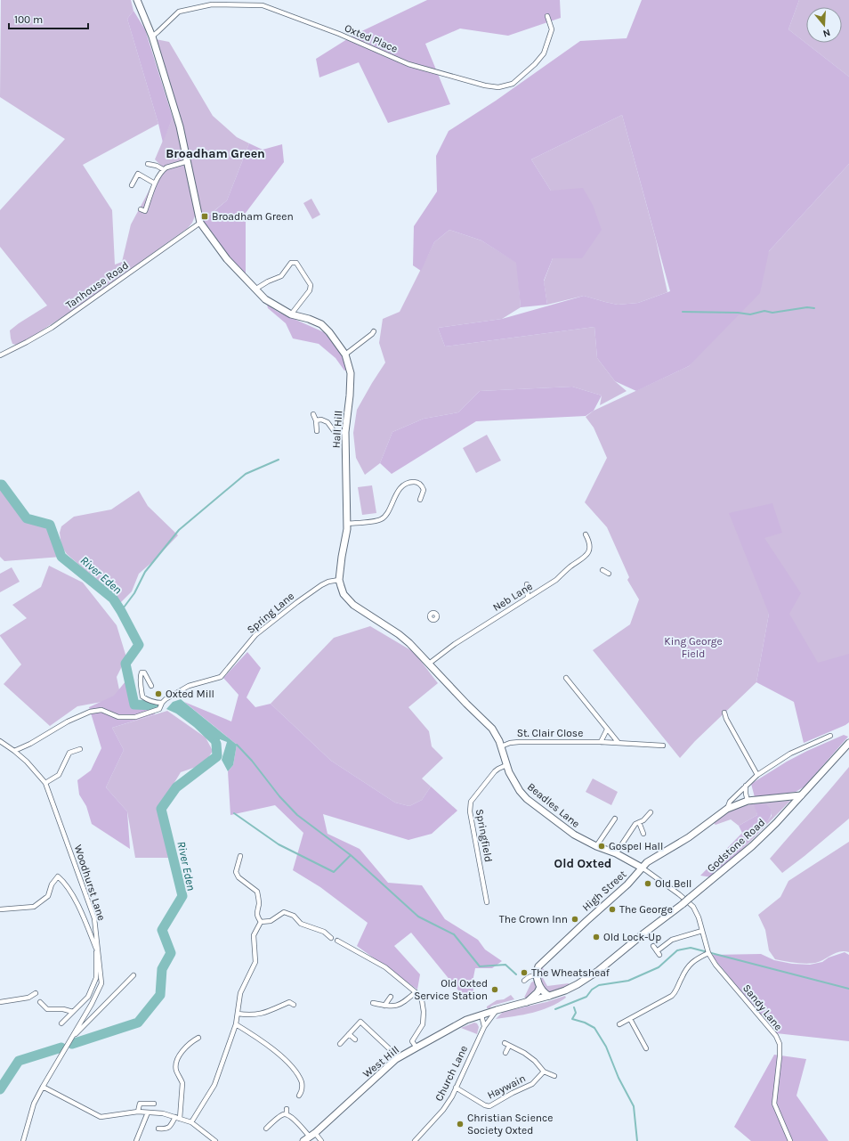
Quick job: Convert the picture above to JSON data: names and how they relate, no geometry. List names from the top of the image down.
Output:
{
  "streets": {
    "street": [
      "Oxted Place",
      "Tanhouse Road",
      "Hall Hill",
      "Neb Lane",
      "Spring Lane",
      "St. Clair Close",
      "Beadles Lane",
      "Springfield",
      "Godstone Road",
      "Woodhurst Lane",
      "High Street",
      "Sandy Lane",
      "West Hill",
      "Church Lane",
      "Haywain"
    ]
  },
  "crossings": [
    ["Tanhouse Road", "Hall Hill"],
    ["Hall Hill", "Neb Lane"],
    ["Hall Hill", "Spring Lane"],
    ["Hall Hill", "Beadles Lane"],
    ["Neb Lane", "Beadles Lane"],
    ["Spring Lane", "Woodhurst Lane"],
    ["St. Clair Close", "Beadles Lane"],
    ["Beadles Lane", "Springfield"],
    ["Beadles Lane", "High Street"],
    ["Beadles Lane", "Sandy Lane"],
    ["Godstone Road", "West Hill"],
    ["Godstone Road", "Church Lane"],
    ["High Street", "Sandy Lane"],
    ["West Hill", "Church Lane"],
    ["Church Lane", "Haywain"]
  ],
  "districts": ["Broadham Green", "Old Oxted"],
  "water": ["River Eden"],
  "parks": ["King George Field"],
  "places": {
    "transit": ["Broadham Green"],
    "other": [
      "Oxted Mill",
      "Gospel Hall",
      "Old Bell",
      "The George",
      "The Crown Inn",
      "Old Lock-Up",
      "The Wheatsheaf",
      "Old Oxted Service Station",
      "Christian Science Society Oxted"
    ]
  },
  "scale_bar": "100 m",
  "north": "bottom"
}
